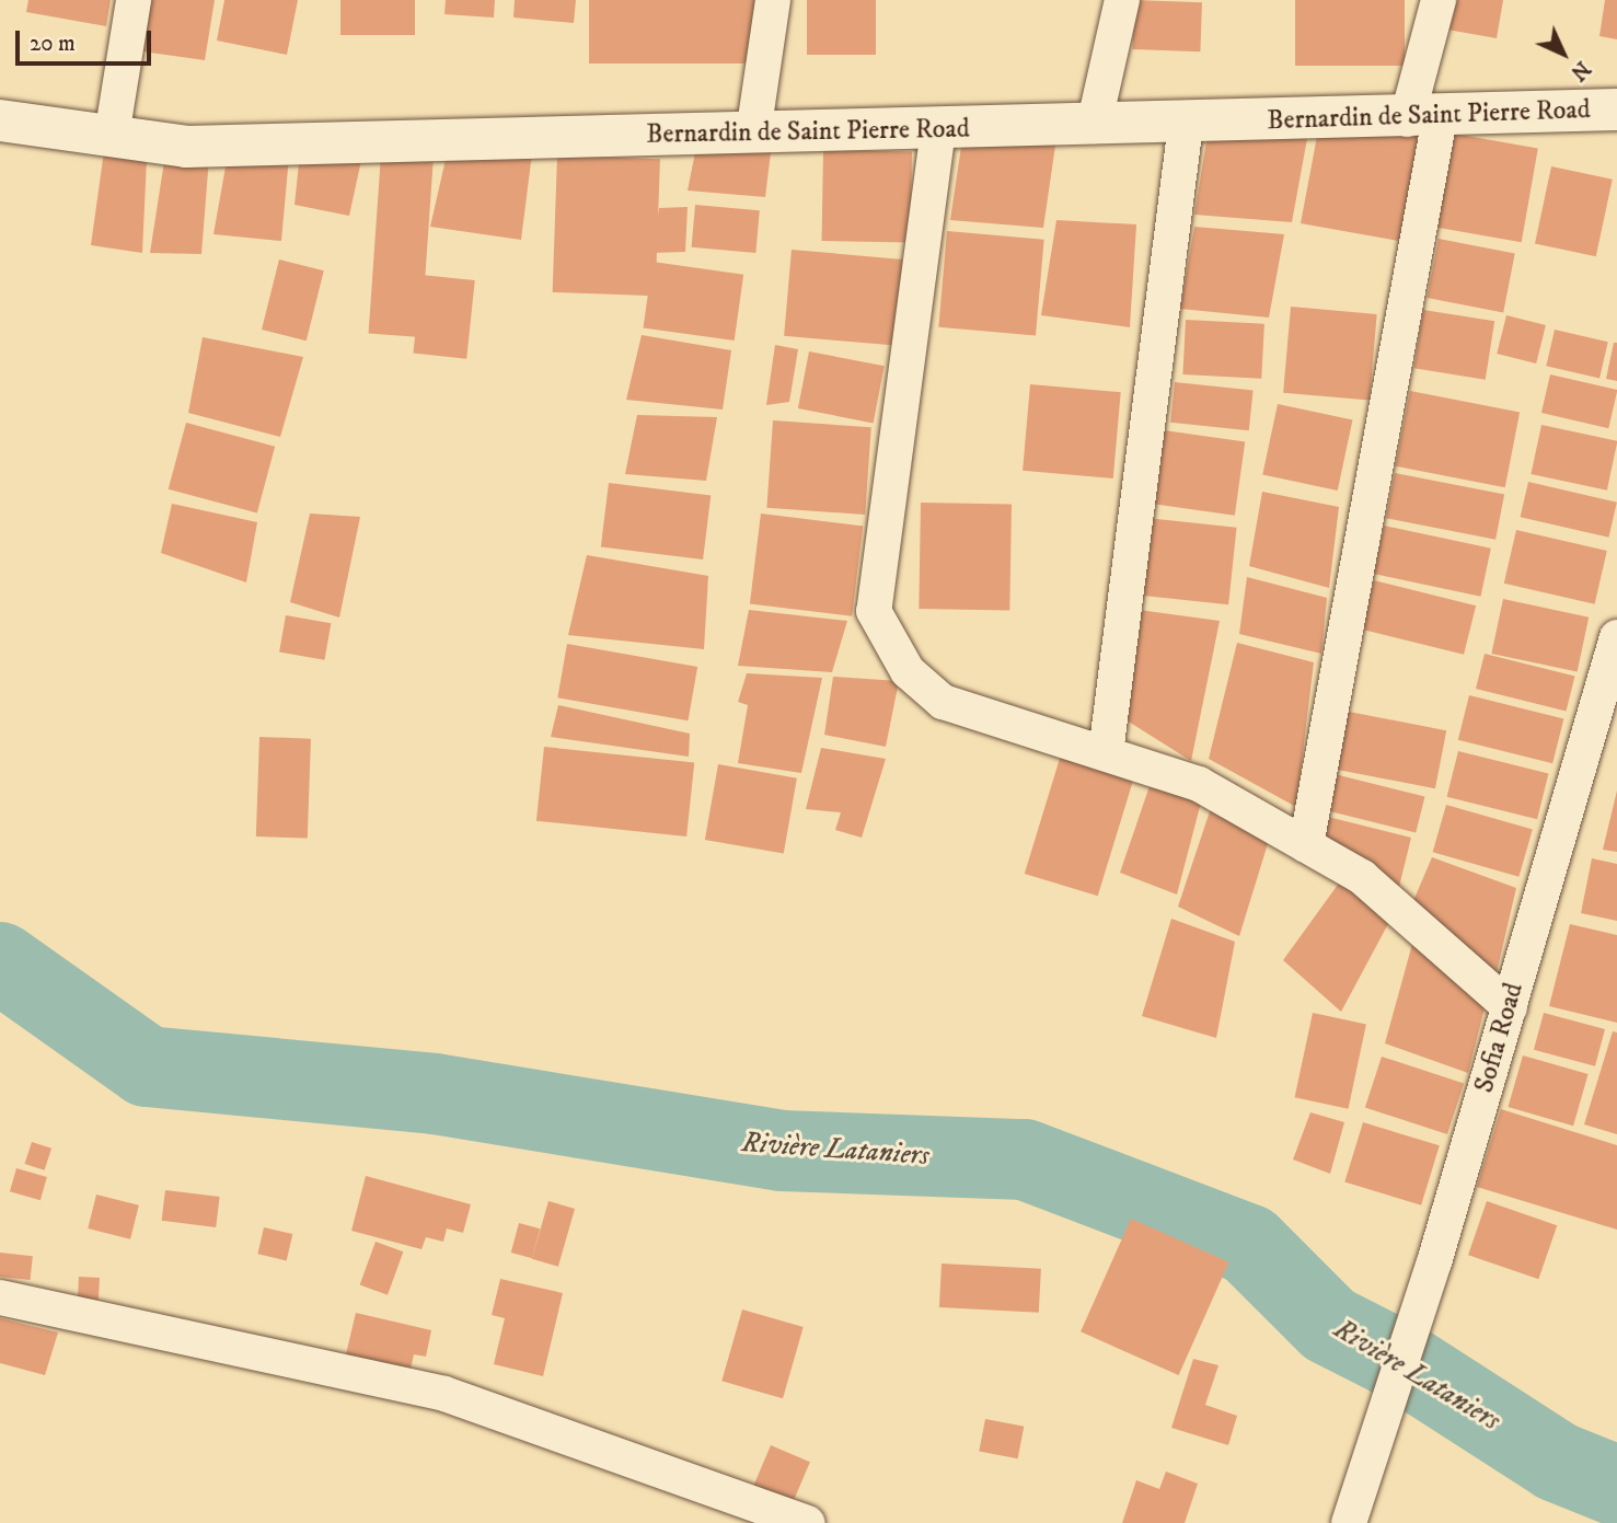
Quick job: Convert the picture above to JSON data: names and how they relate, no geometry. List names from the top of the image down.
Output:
{
  "streets": {
    "main road": ["Bernardin de Saint Pierre Road"],
    "street": ["Sofia Road"]
  },
  "water": ["Rivière Lataniers"],
  "scale_bar": "20 m",
  "north": "bottom right"
}
